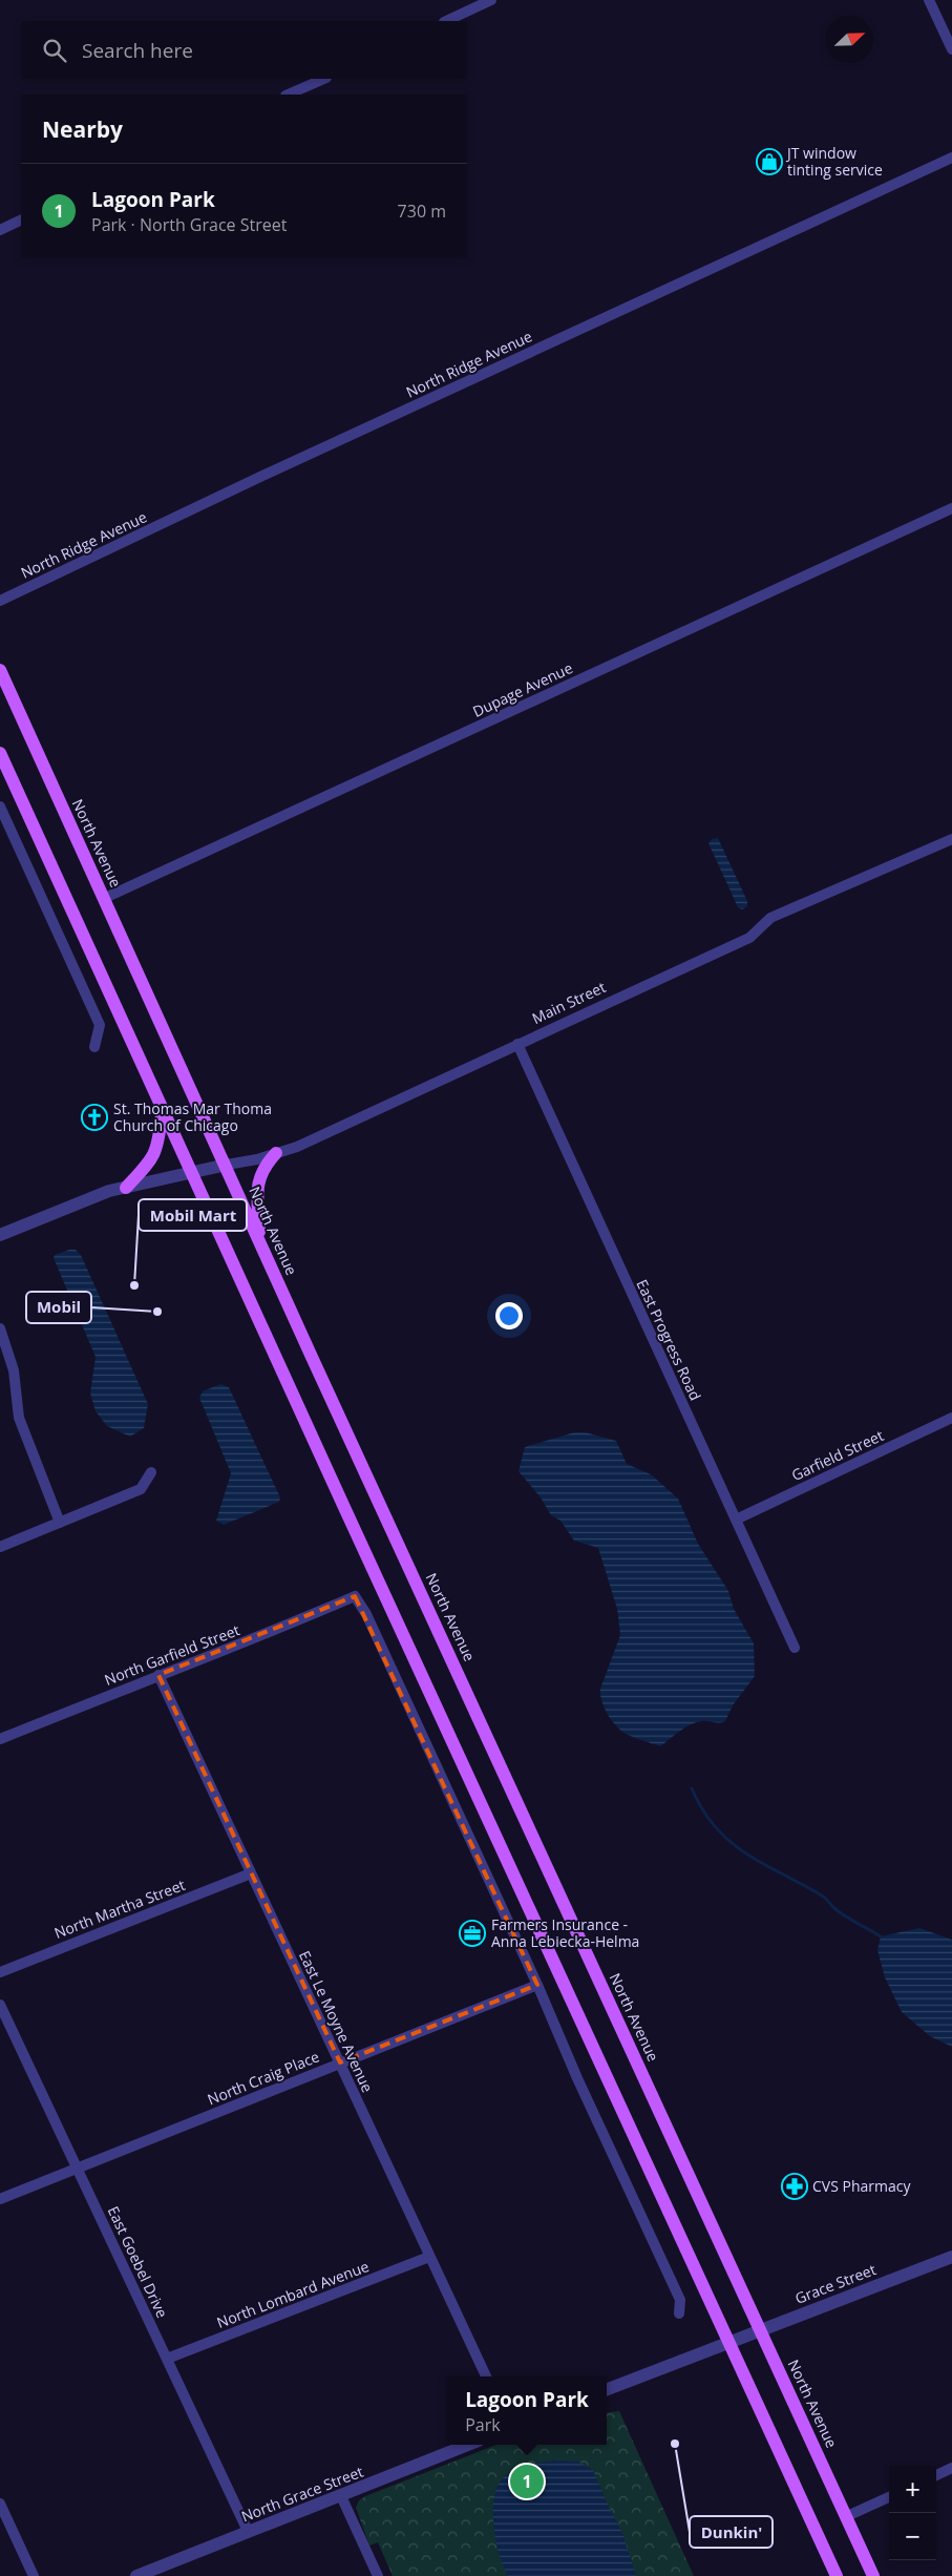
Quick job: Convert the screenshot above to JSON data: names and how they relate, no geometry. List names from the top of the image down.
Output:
{
  "streets": {
    "main road": ["North Avenue"],
    "street": [
      "North Ridge Avenue",
      "Dupage Avenue",
      "Main Street",
      "East Progress Road",
      "Garfield Street",
      "North Garfield Street",
      "North Martha Street",
      "East Le Moyne Avenue",
      "North Craig Place",
      "East Goebel Drive",
      "Grace Street",
      "North Lombard Avenue",
      "North Grace Street"
    ]
  },
  "crossings": [
    ["Dupage Avenue", "North Avenue"],
    ["North Avenue", "Main Street"],
    ["North Avenue", "Grace Street"],
    ["Main Street", "East Progress Road"],
    ["East Progress Road", "Garfield Street"],
    ["North Garfield Street", "East Le Moyne Avenue"],
    ["North Garfield Street", "North Craig Place"],
    ["North Martha Street", "East Le Moyne Avenue"],
    ["East Le Moyne Avenue", "North Craig Place"],
    ["East Le Moyne Avenue", "North Lombard Avenue"],
    ["North Craig Place", "East Goebel Drive"],
    ["East Goebel Drive", "North Lombard Avenue"],
    ["East Goebel Drive", "North Grace Street"]
  ],
  "places": {
    "shop": ["JT window tinting service"],
    "church": ["St. Thomas Mar Thoma Church of Chicago"],
    "other": ["Mobil Mart", "Mobil", "Dunkin'"],
    "office": ["Farmers Insurance - Anna Lebiecka-Helma"],
    "pharmacy": ["CVS Pharmacy"]
  },
  "north": "top right",
  "page": {
    "search": "Search here",
    "heading": "Nearby",
    "list": [
      {
        "mark": "1",
        "name": "Lagoon Park",
        "note": "Park · North Grace Street",
        "value": "730 m"
      }
    ],
    "popup": ["Lagoon Park", "Park"],
    "pins": "1",
    "map_buttons": ["+", "−"]
  }
}
